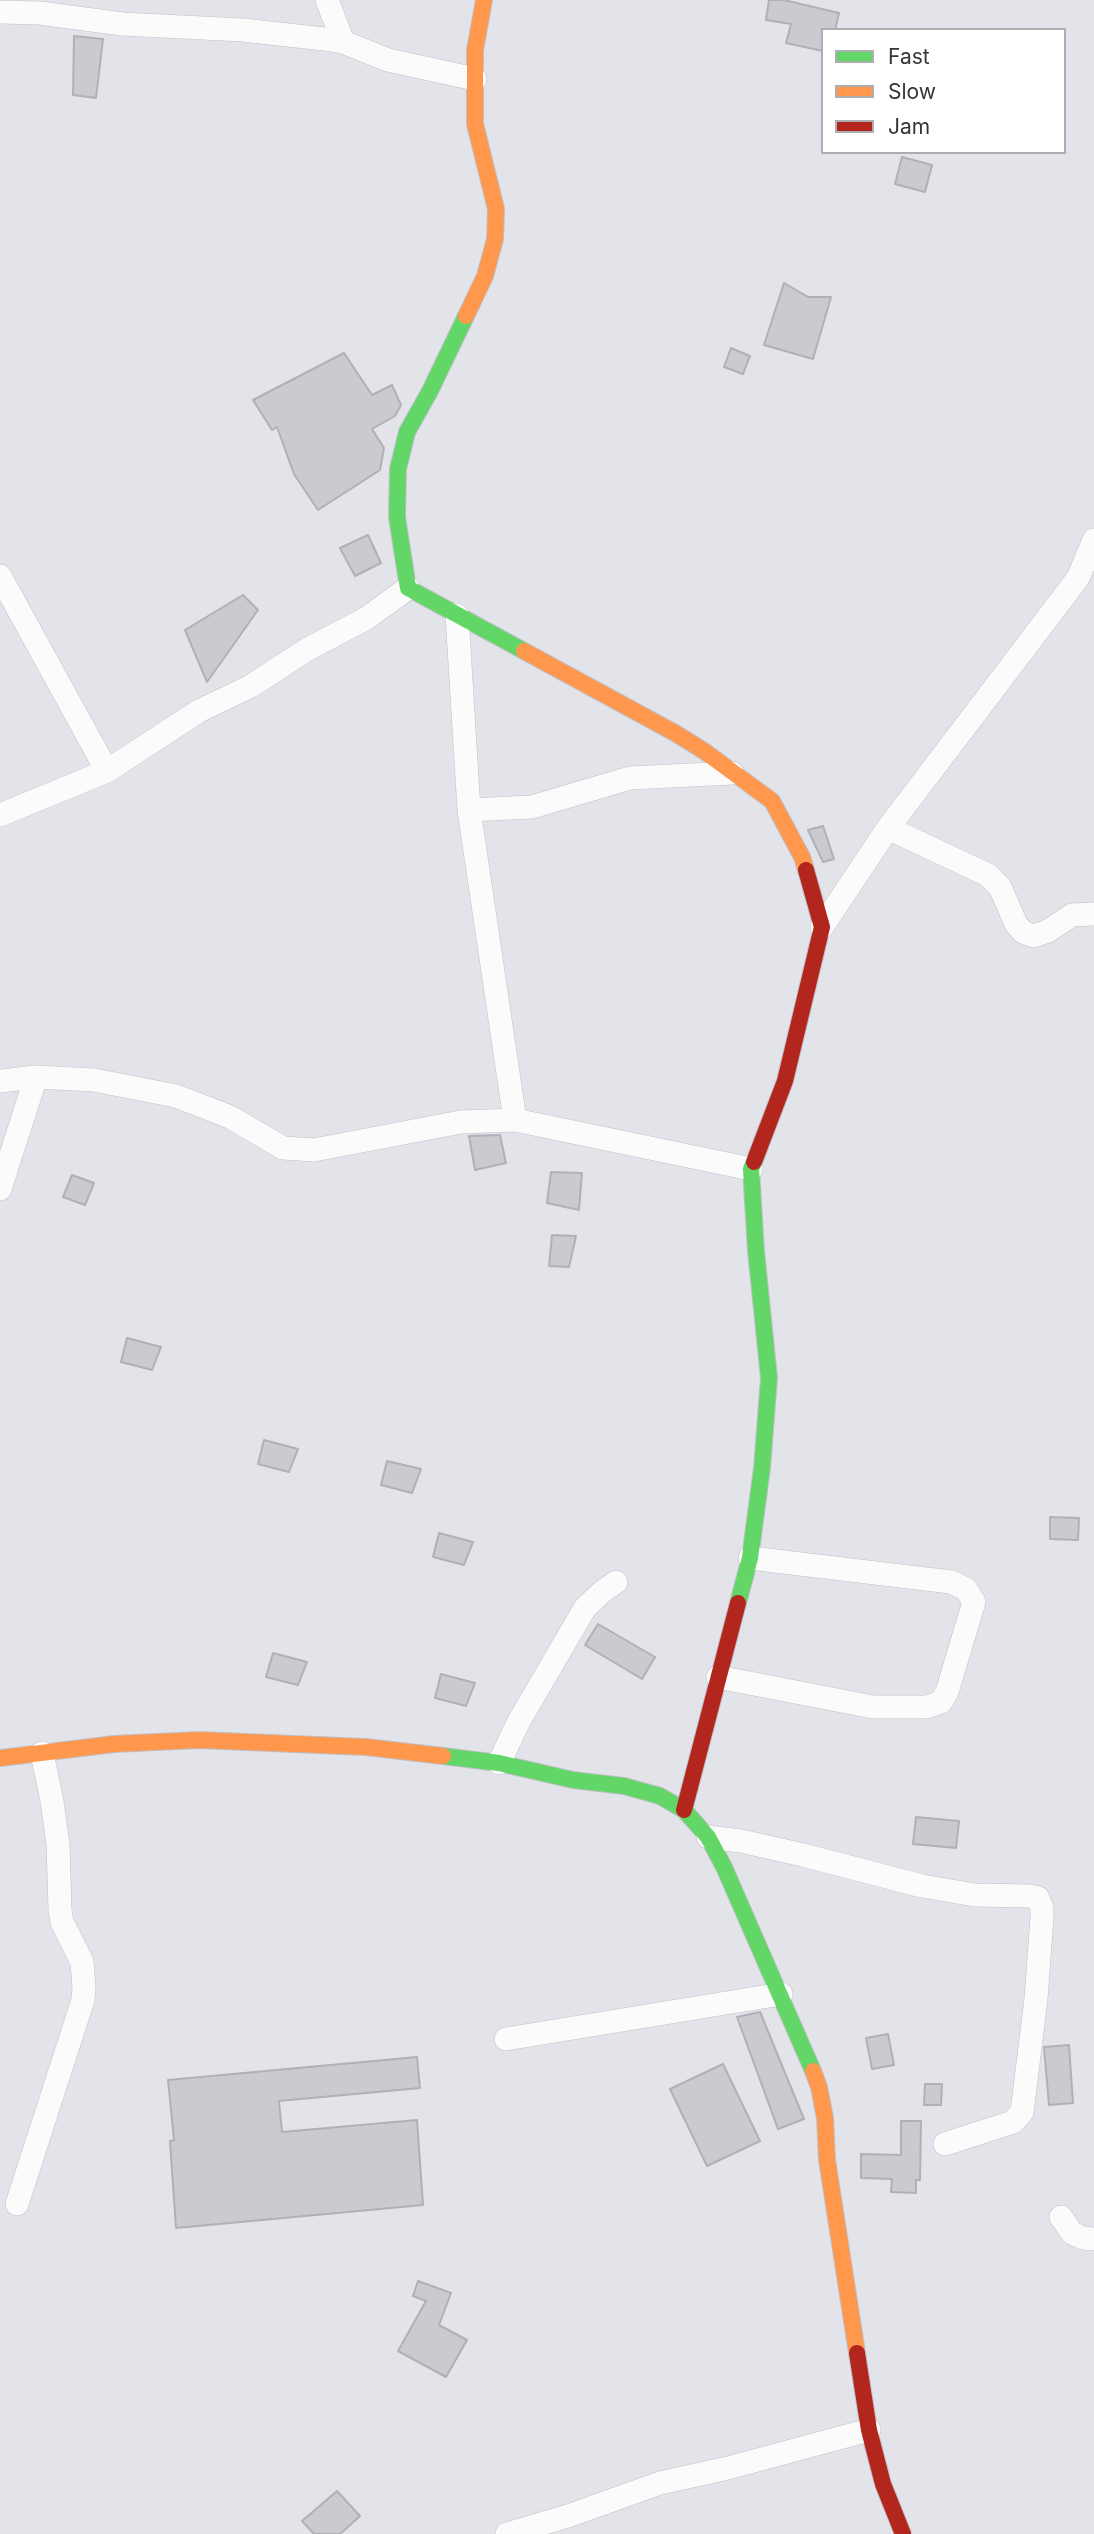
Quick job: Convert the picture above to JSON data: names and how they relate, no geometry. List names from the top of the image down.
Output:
{
  "legend": ["Fast", "Slow", "Jam"]
}
